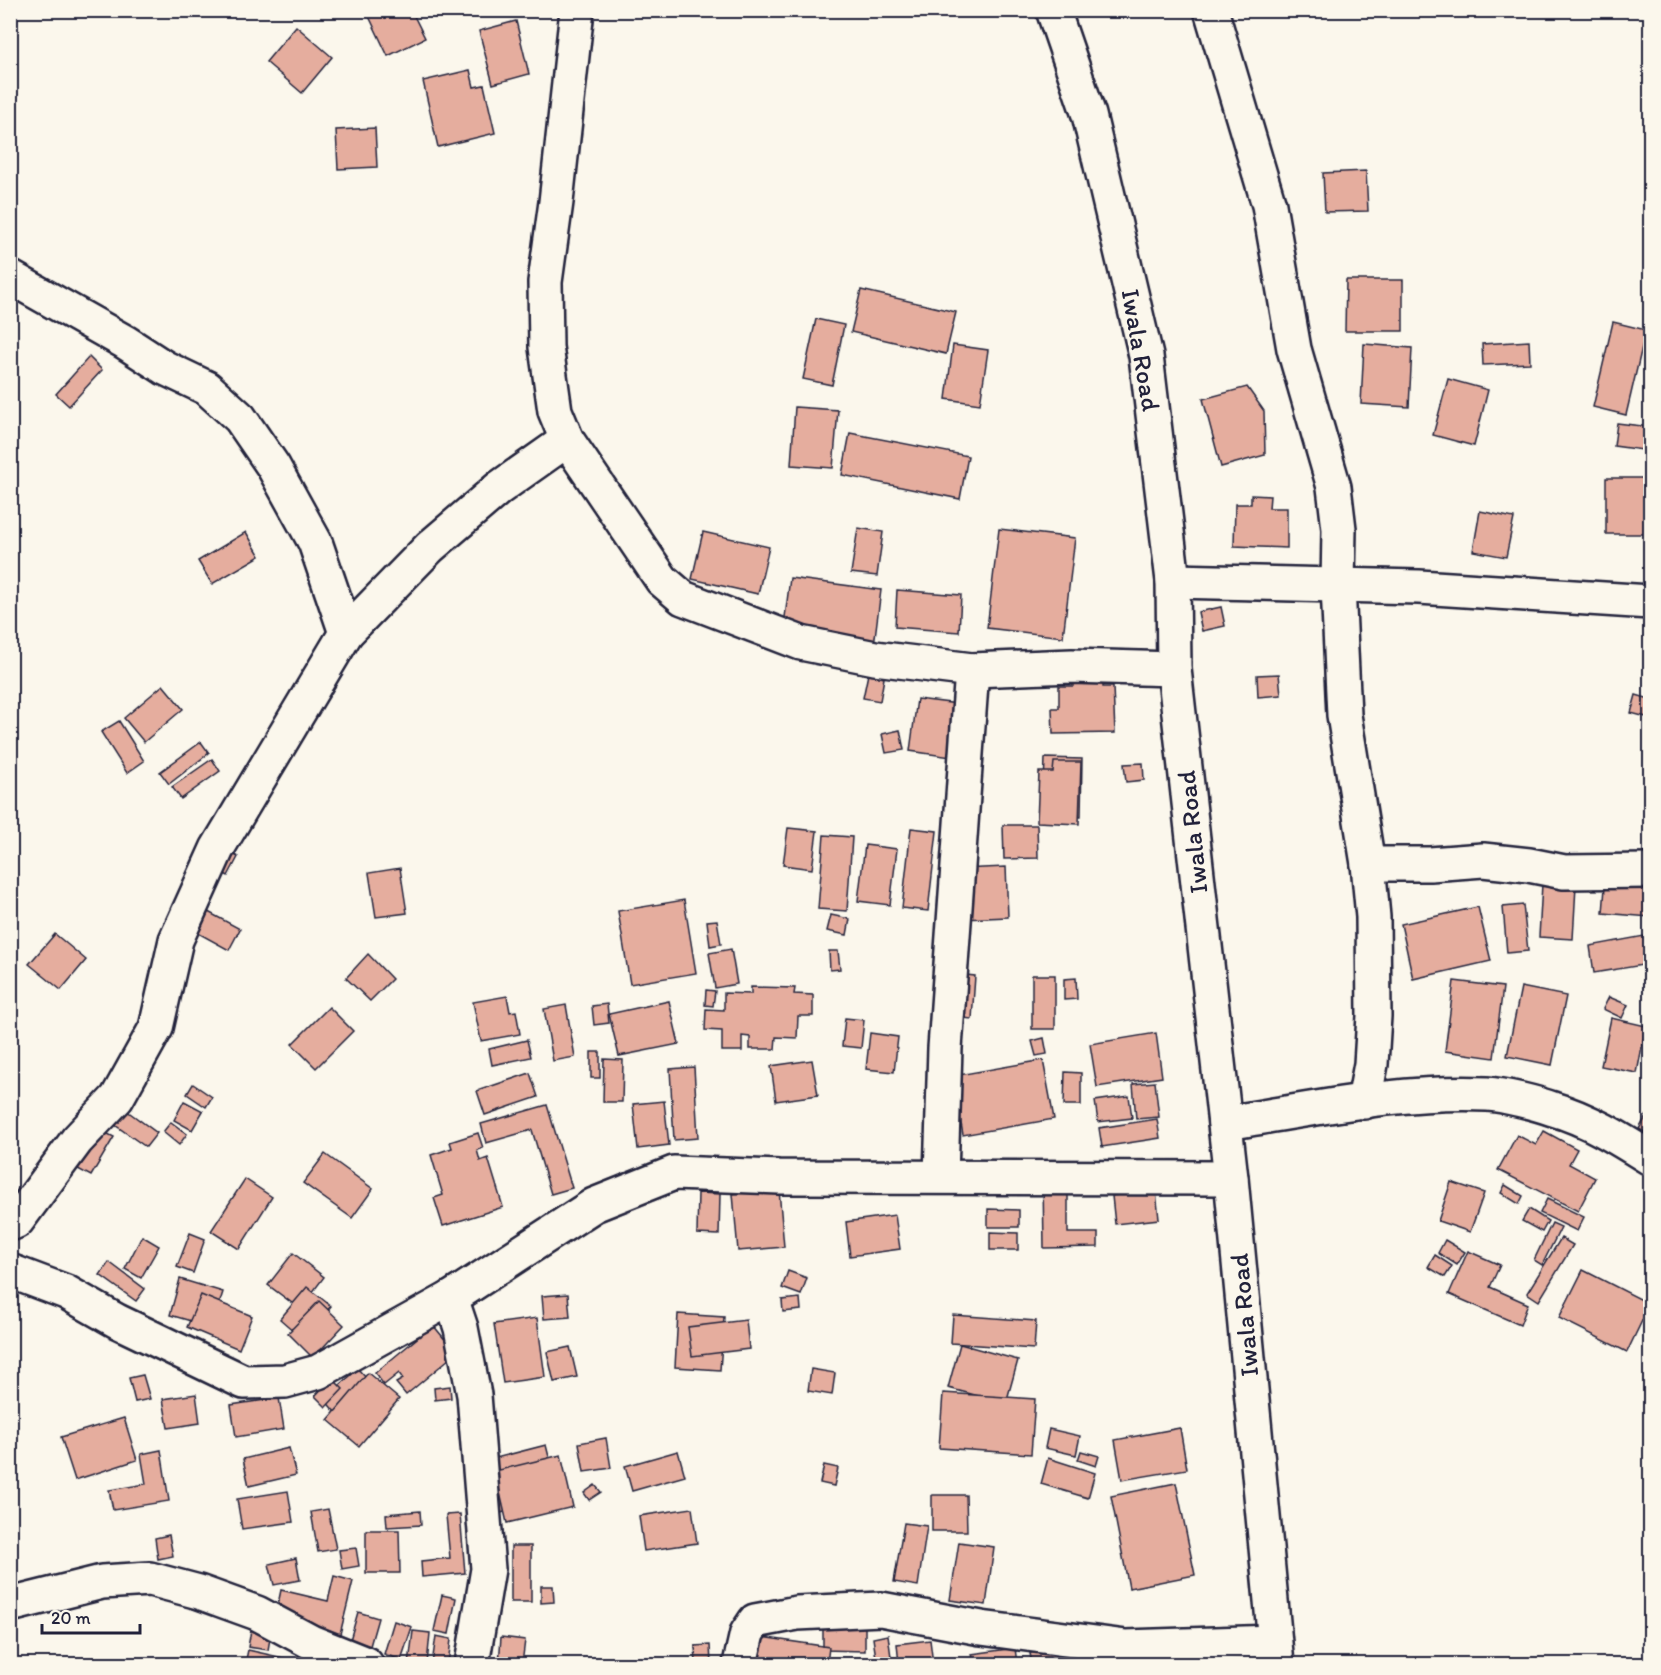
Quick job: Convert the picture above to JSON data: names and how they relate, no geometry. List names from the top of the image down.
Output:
{
  "streets": {
    "street": ["Iwala Road"]
  },
  "scale_bar": "20 m"
}
